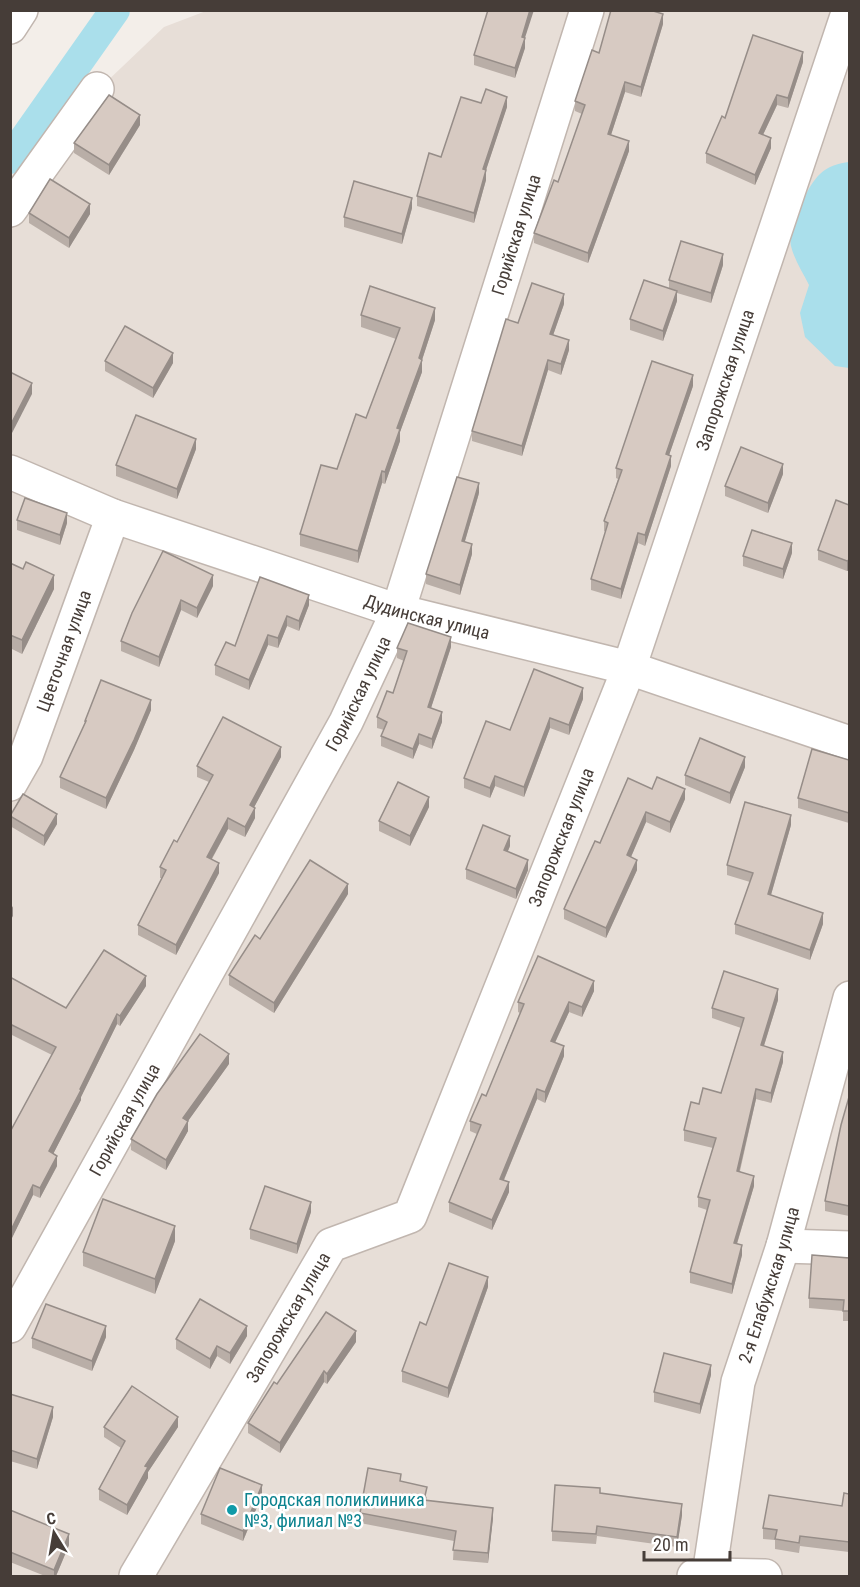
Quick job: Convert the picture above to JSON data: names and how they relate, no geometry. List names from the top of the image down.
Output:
{
  "streets": {
    "street": [
      "Горийская улица",
      "Запорожская улица",
      "Дудинская улица",
      "Цветочная улица",
      "2-я Елабужская улица"
    ]
  },
  "crossings": [
    ["Горийская улица", "Дудинская улица"],
    ["Запорожская улица", "Дудинская улица"],
    ["Дудинская улица", "Цветочная улица"]
  ],
  "places": ["Городская поликлиника №3, филиал №3"],
  "scale_bar": "20 m",
  "north": "top"
}
